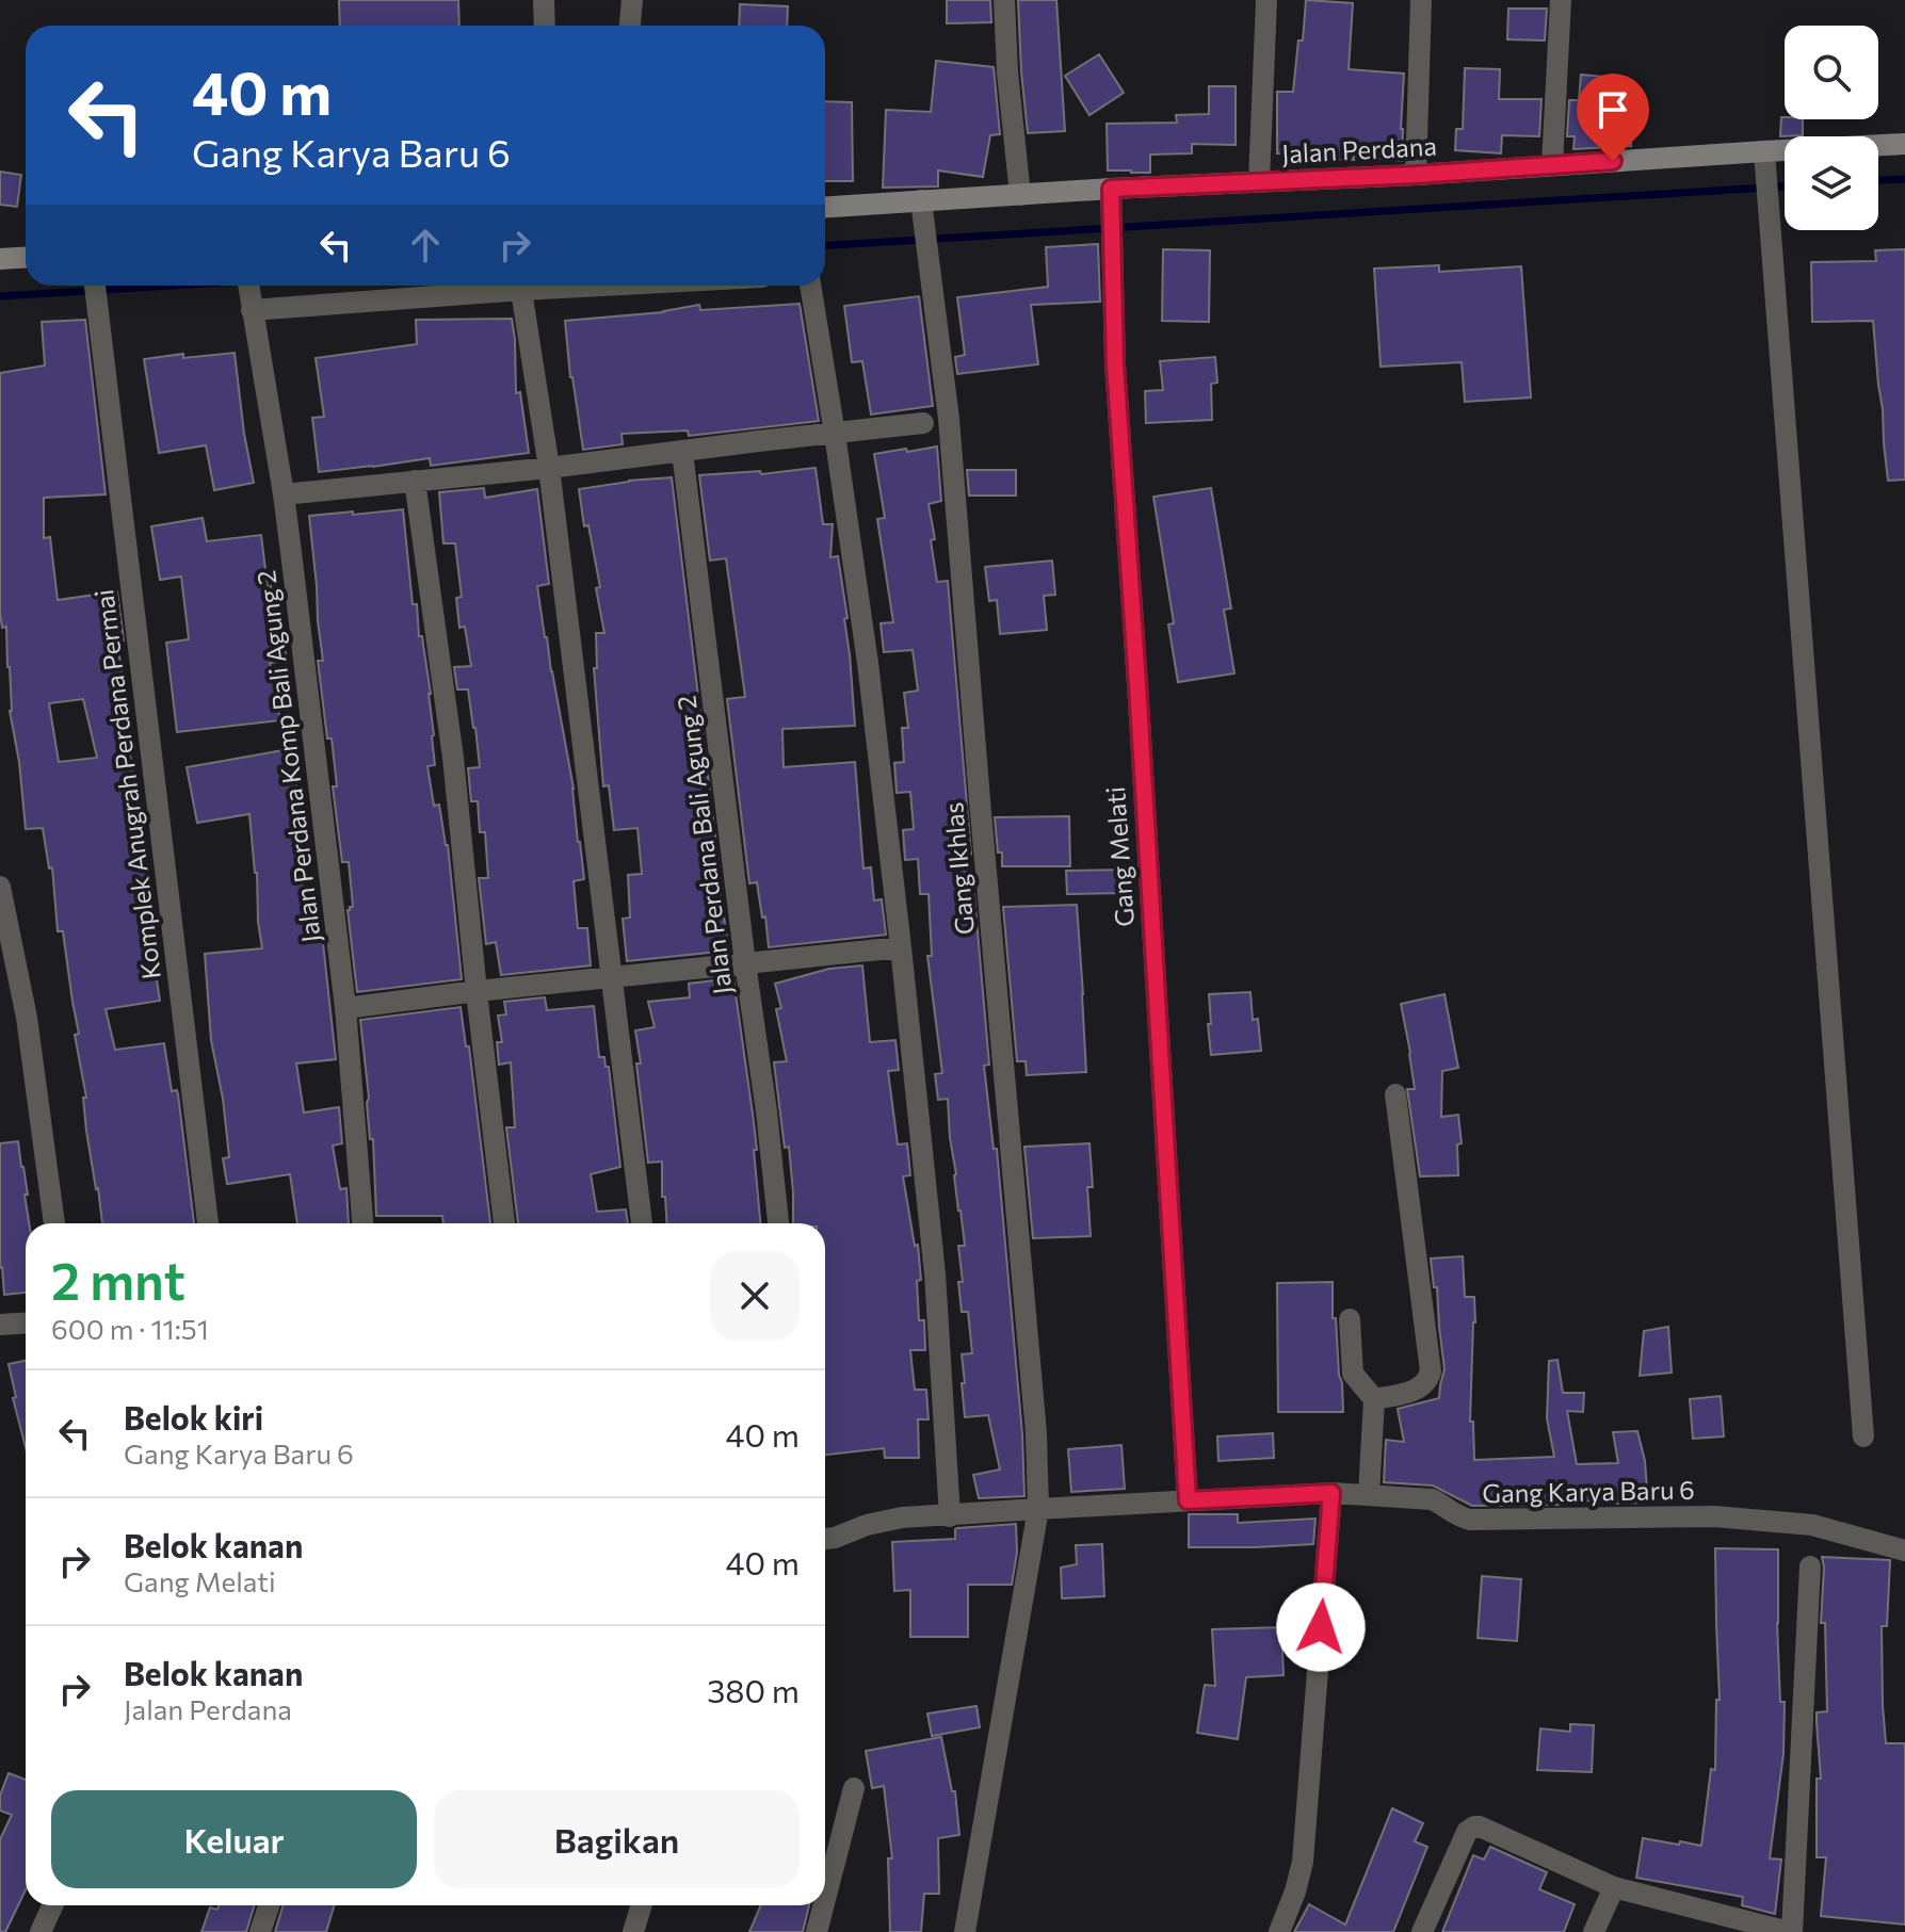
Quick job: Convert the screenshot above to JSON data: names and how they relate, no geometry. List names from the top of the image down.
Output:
{
  "streets": {
    "street": [
      "Jalan Perdana",
      "Jalan Perdana Komp Bali Agung 2",
      "Komplek Anugrah Perdana Permai",
      "Jalan Perdana Bali Agung 2",
      "Gang Melati",
      "Gang Ikhlas",
      "Gang Karya Baru 6"
    ]
  },
  "crossings": [
    ["Jalan Perdana", "Gang Melati"],
    ["Jalan Perdana", "Gang Ikhlas"],
    ["Gang Melati", "Gang Karya Baru 6"],
    ["Gang Ikhlas", "Gang Karya Baru 6"]
  ],
  "page": {
    "turn": ["40 m", "Gang Karya Baru 6"],
    "heading": ["2 mnt", "600 m · 11:51"],
    "list": [
      {
        "name": "Belok kiri",
        "note": "Gang Karya Baru 6",
        "value": "40 m"
      },
      {
        "name": "Belok kanan",
        "note": "Gang Melati",
        "value": "40 m"
      },
      {
        "name": "Belok kanan",
        "note": "Jalan Perdana",
        "value": "380 m"
      }
    ],
    "buttons": ["Keluar", "Bagikan"]
  }
}
